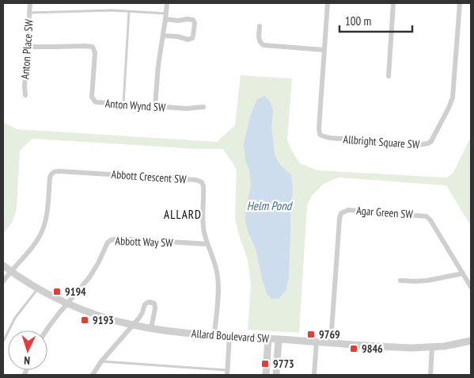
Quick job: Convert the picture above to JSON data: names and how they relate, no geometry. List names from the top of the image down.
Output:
{
  "streets": {
    "street": [
      "Anton Place SW",
      "Anton Wynd SW",
      "Allbright Square SW",
      "Abbott Crescent SW",
      "Agar Green SW",
      "Abbott Way SW",
      "Allard Boulevard SW"
    ]
  },
  "crossings": [
    ["Anton Place SW", "Anton Wynd SW"],
    ["Abbott Crescent SW", "Abbott Way SW"],
    ["Abbott Crescent SW", "Allard Boulevard SW"],
    ["Agar Green SW", "Allard Boulevard SW"],
    ["Abbott Way SW", "Allard Boulevard SW"]
  ],
  "districts": ["ALLARD"],
  "water": ["Helm Pond"],
  "places": {
    "transit": [
      "9194",
      "9193",
      "9769",
      "9846",
      "9773"
    ]
  },
  "scale_bar": "100 m",
  "north": "bottom"
}
